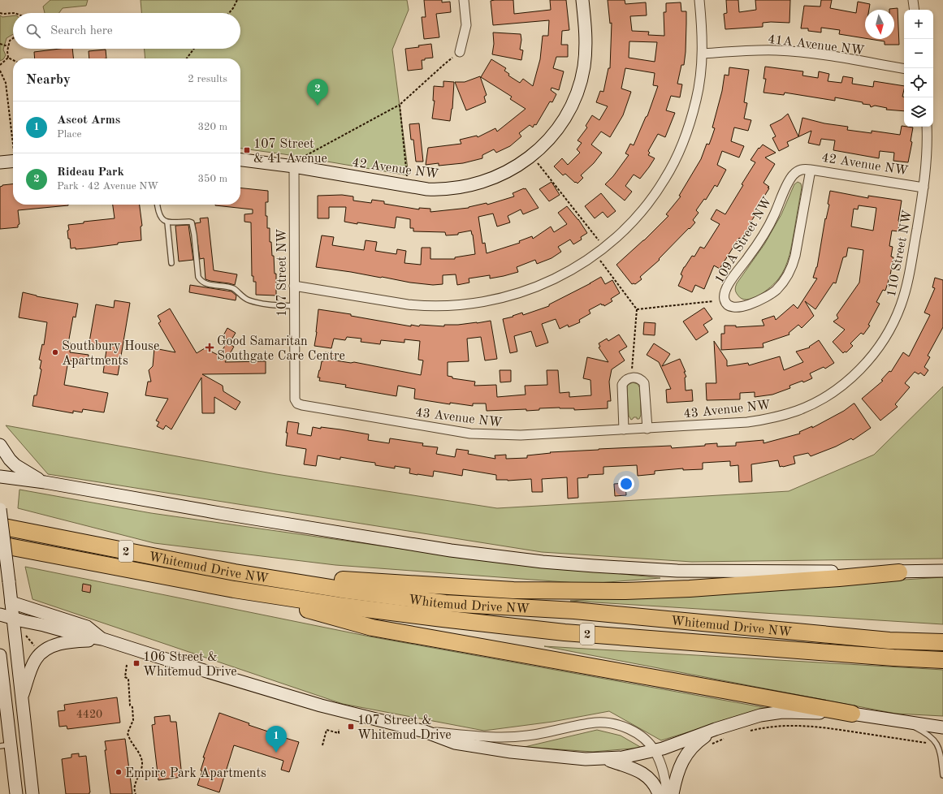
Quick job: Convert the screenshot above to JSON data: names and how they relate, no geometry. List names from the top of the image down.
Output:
{
  "streets": {
    "highway": ["2", "Whitemud Drive NW"],
    "street": [
      "41A Avenue NW",
      "42 Avenue NW",
      "109A Street NW",
      "110 Street NW",
      "107 Street NW",
      "43 Avenue NW"
    ]
  },
  "crossings": [
    ["42 Avenue NW", "109A Street NW"],
    ["42 Avenue NW", "110 Street NW"],
    ["42 Avenue NW", "107 Street NW"],
    ["110 Street NW", "43 Avenue NW"],
    ["107 Street NW", "43 Avenue NW"]
  ],
  "places": {
    "transit": ["107 Street & 41 Avenue", "106 Street & Whitemud Drive", "107 Street & Whitemud Drive"],
    "health": ["Good Samaritan Southgate Care Centre"],
    "other": ["Southbury House Apartments", "Empire Park Apartments"]
  },
  "house_numbers": ["4420"],
  "north": "bottom",
  "page": {
    "map_buttons": ["+", "−"],
    "search": "Search here",
    "heading": ["Nearby", "2 results"],
    "pins": ["2", "1"],
    "list": [
      {
        "mark": "1",
        "name": "Ascot Arms",
        "note": "Place",
        "value": "320 m"
      },
      {
        "mark": "2",
        "name": "Rideau Park",
        "note": "Park · 42 Avenue NW",
        "value": "350 m"
      }
    ]
  }
}
